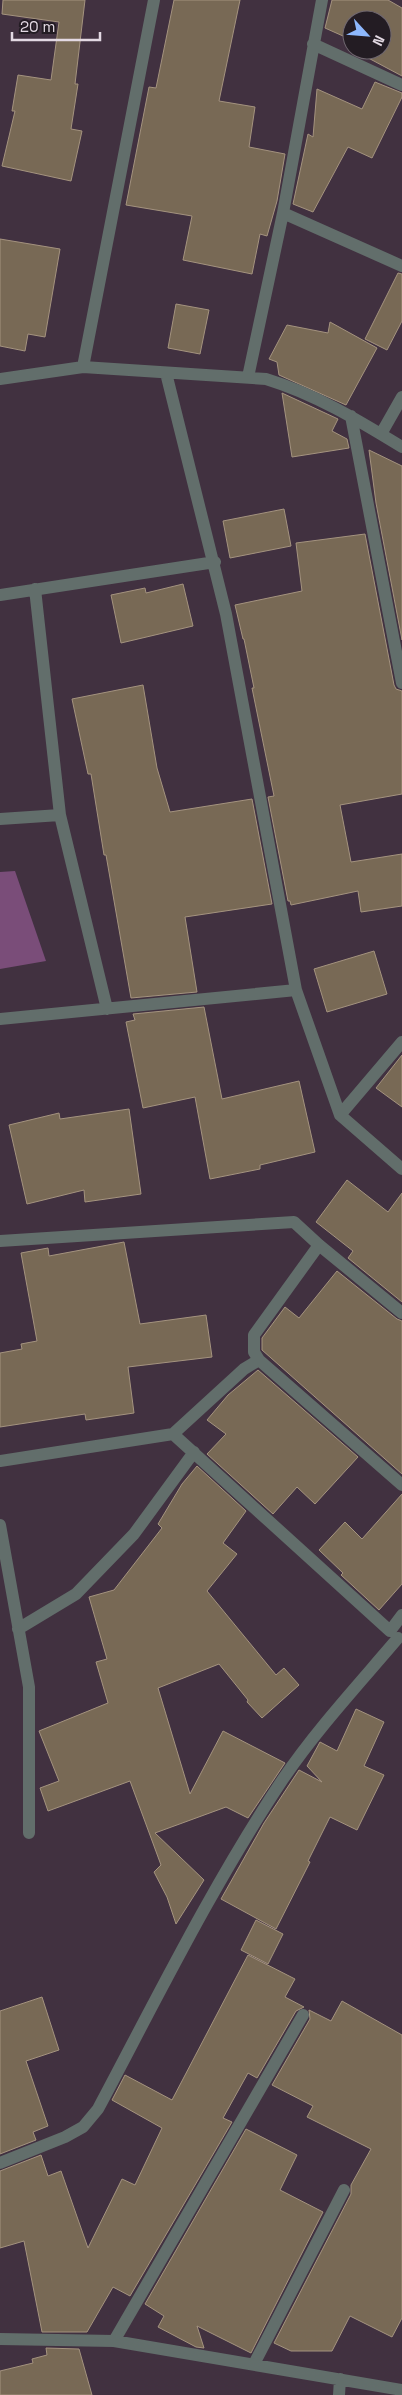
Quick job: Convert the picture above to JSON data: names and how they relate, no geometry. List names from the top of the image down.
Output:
{
  "scale_bar": "20 m",
  "north": "bottom right"
}
